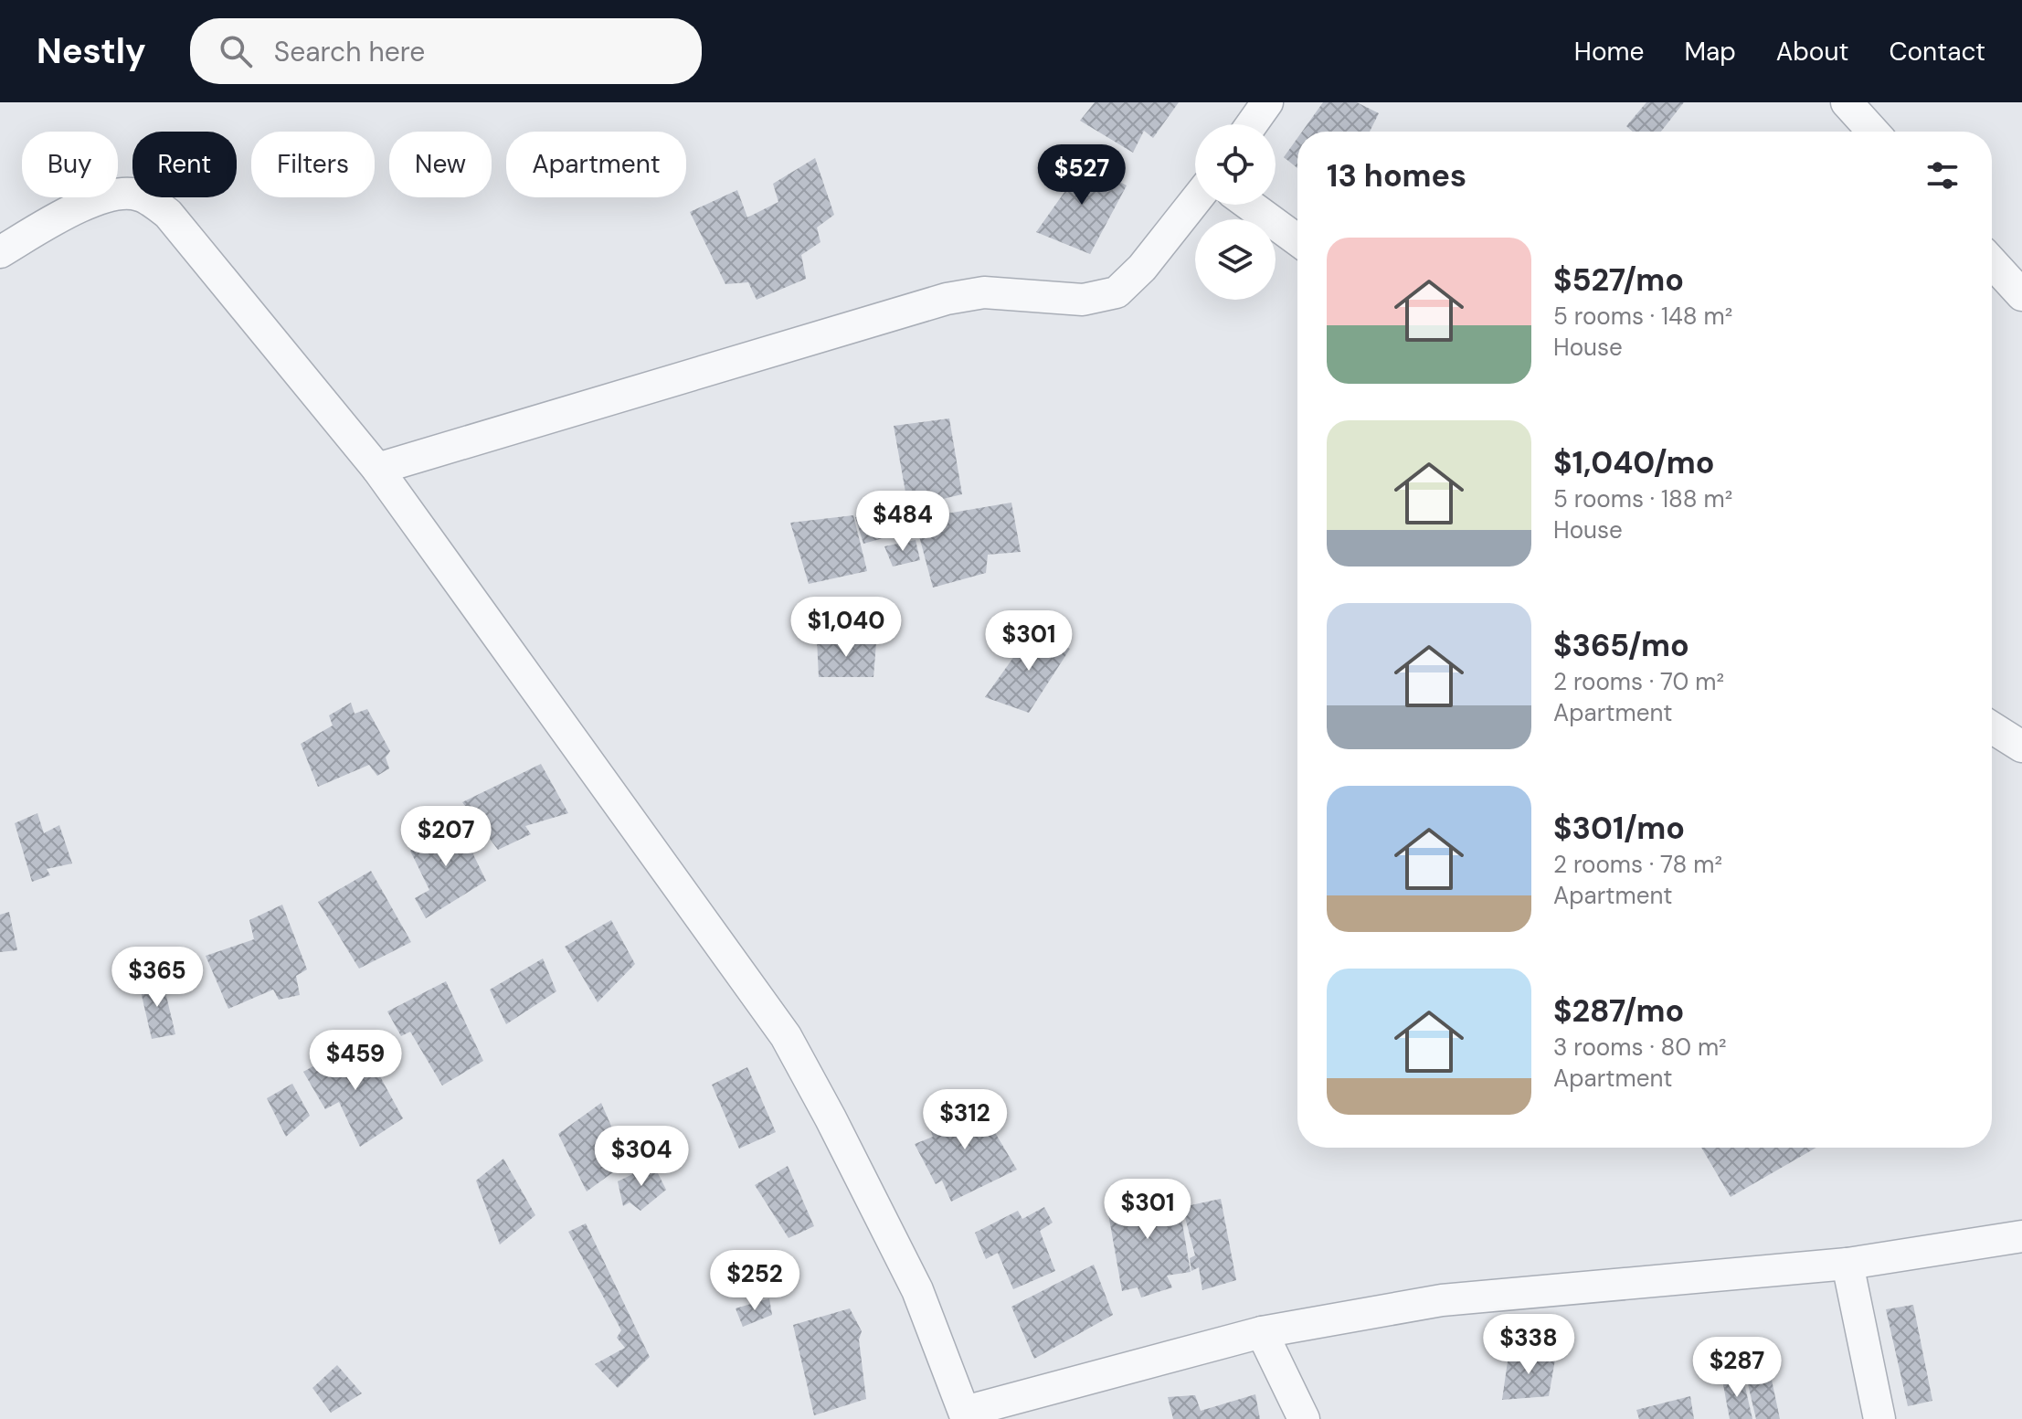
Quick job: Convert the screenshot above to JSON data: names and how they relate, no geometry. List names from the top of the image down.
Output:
{
  "page": {
    "header": "Nestly",
    "search": "Search here",
    "nav": [
      "Home",
      "Map",
      "About",
      "Contact"
    ],
    "chip": [
      "Buy",
      "Rent",
      "Filters",
      "New",
      "Apartment"
    ],
    "heading": "13 homes",
    "price": [
      "$527",
      "$484",
      "$1,040",
      "$301",
      "$207",
      "$365",
      "$459",
      "$312",
      "$304",
      "$301",
      "$252",
      "$338",
      "$287"
    ],
    "list": [
      {
        "name": "$527/mo",
        "note": "5 rooms · 148 m² · House"
      },
      {
        "name": "$1,040/mo",
        "note": "5 rooms · 188 m² · House"
      },
      {
        "name": "$365/mo",
        "note": "2 rooms · 70 m² · Apartment"
      },
      {
        "name": "$301/mo",
        "note": "2 rooms · 78 m² · Apartment"
      },
      {
        "name": "$287/mo",
        "note": "3 rooms · 80 m² · Apartment"
      }
    ]
  }
}
